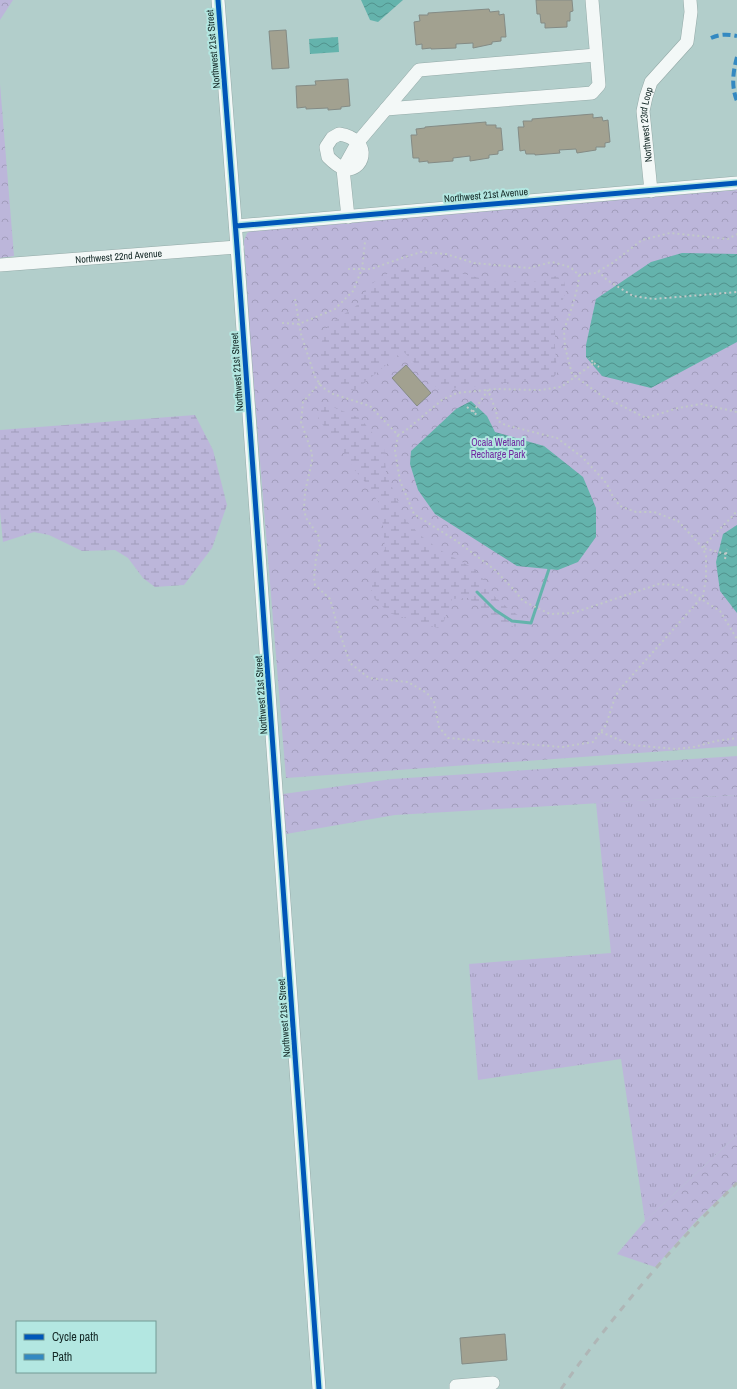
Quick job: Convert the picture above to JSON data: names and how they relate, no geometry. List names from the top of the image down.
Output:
{
  "streets": {
    "street": [
      "Northwest 21st Street",
      "Northwest 23rd Loop",
      "Northwest 21st Avenue",
      "Northwest 22nd Avenue"
    ]
  },
  "crossings": [
    ["Northwest 21st Street", "Northwest 21st Avenue"],
    ["Northwest 21st Street", "Northwest 22nd Avenue"],
    ["Northwest 23rd Loop", "Northwest 21st Avenue"]
  ],
  "parks": ["Ocala Wetland Recharge Park"],
  "legend": ["Cycle path", "Path"]
}
